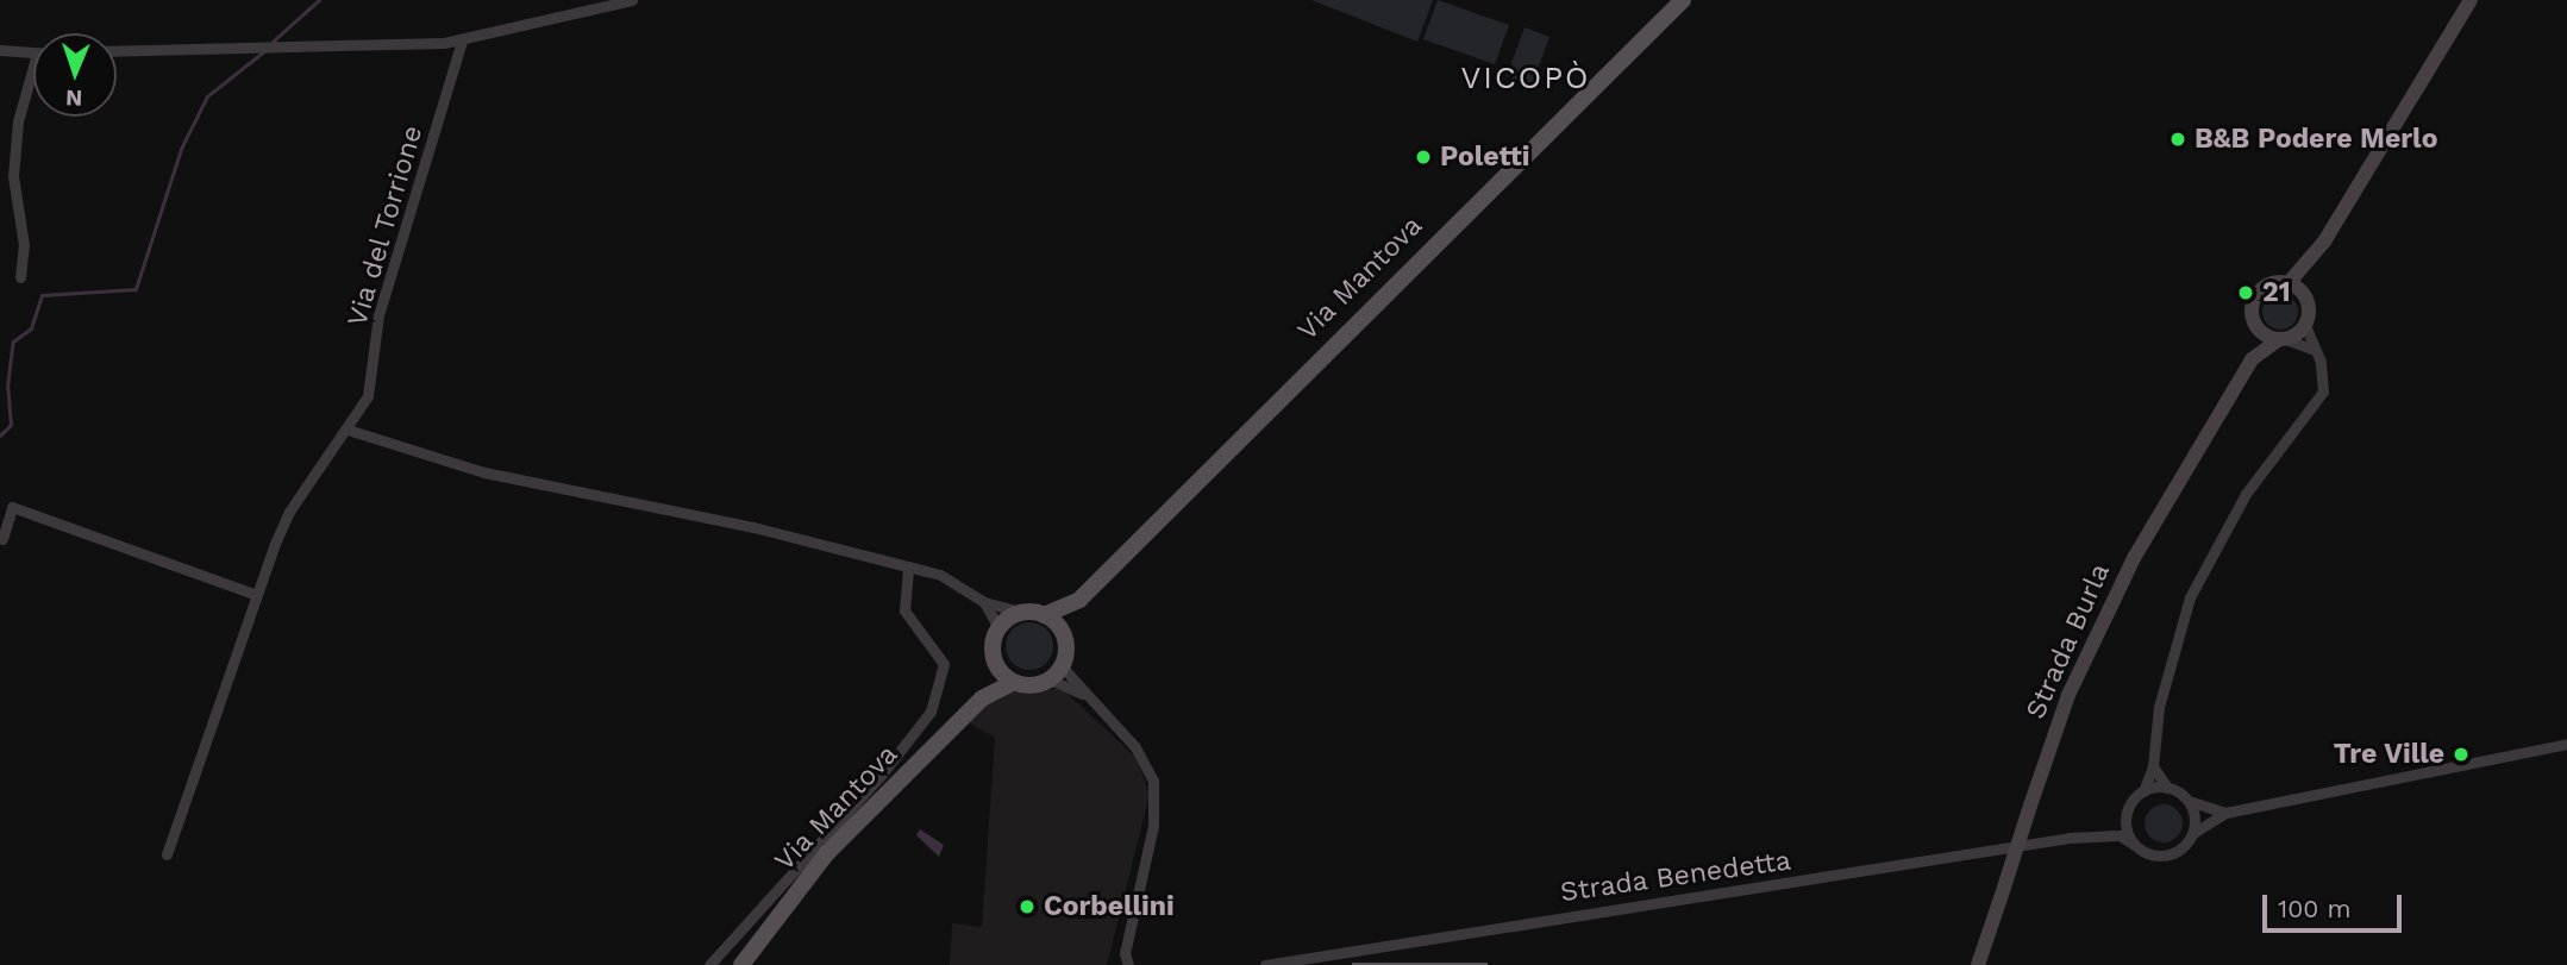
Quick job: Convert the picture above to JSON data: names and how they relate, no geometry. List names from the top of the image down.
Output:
{
  "streets": {
    "main road": ["Via Mantova", "Strada Burla"],
    "street": ["Via del Torrione", "Strada Benedetta"]
  },
  "crossings": [
    ["Strada Burla", "Strada Benedetta"]
  ],
  "districts": ["VICOPÒ"],
  "places": [
    "B&B Podere Merlo",
    "Poletti",
    "21",
    "Tre Ville",
    "Corbellini"
  ],
  "scale_bar": "100 m",
  "north": "bottom"
}
